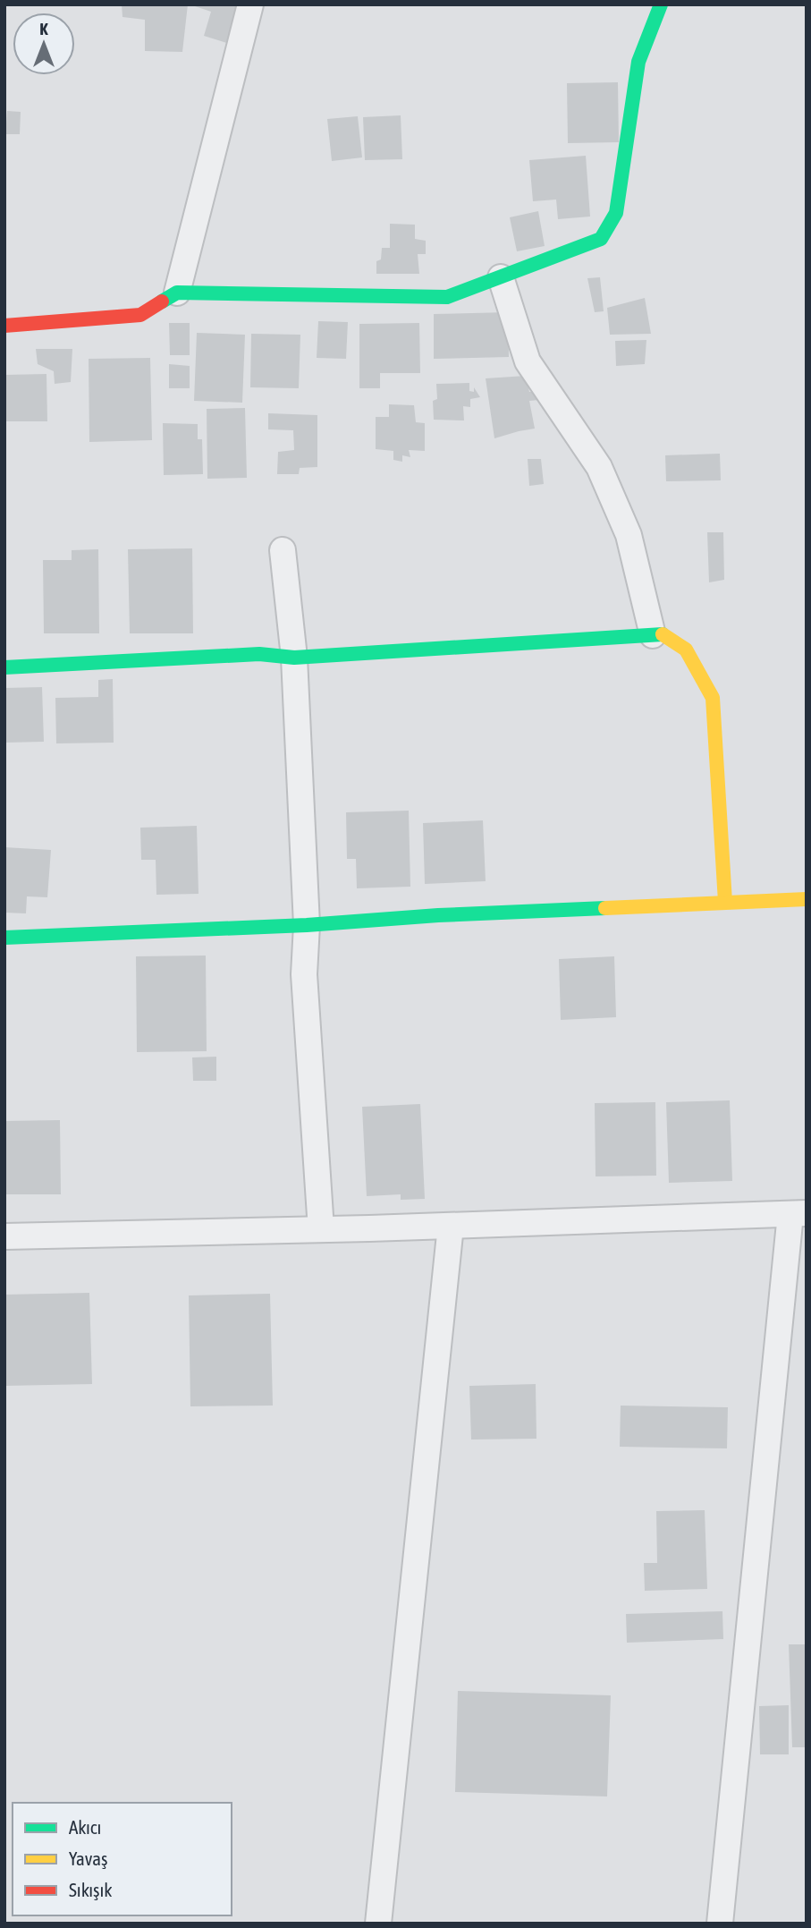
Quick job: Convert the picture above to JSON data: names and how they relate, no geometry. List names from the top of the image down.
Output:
{
  "legend": ["Akıcı", "Yavaş", "Sıkışık"],
  "north": "top"
}
